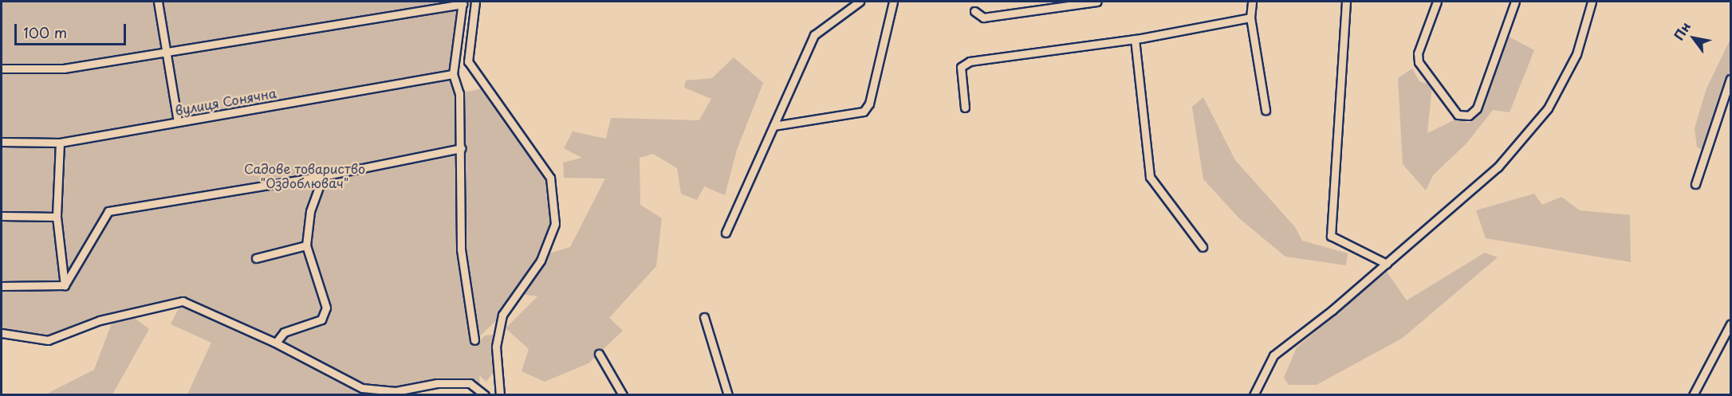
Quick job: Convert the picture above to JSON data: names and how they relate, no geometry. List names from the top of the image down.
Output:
{
  "streets": {
    "street": ["вулиця Сонячна"]
  },
  "parks": ["Садове товариство \"Оздоблювач\""],
  "scale_bar": "100 m",
  "north": "top left"
}
